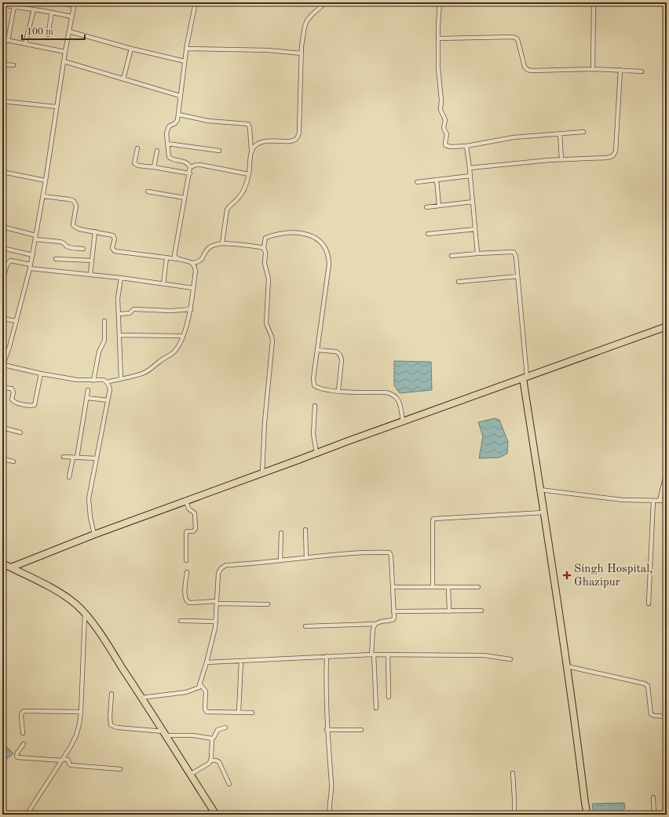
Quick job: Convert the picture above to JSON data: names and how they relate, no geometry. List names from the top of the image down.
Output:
{
  "places": {
    "health": ["Singh Hospital, Ghazipur"]
  },
  "scale_bar": "100 m"
}
